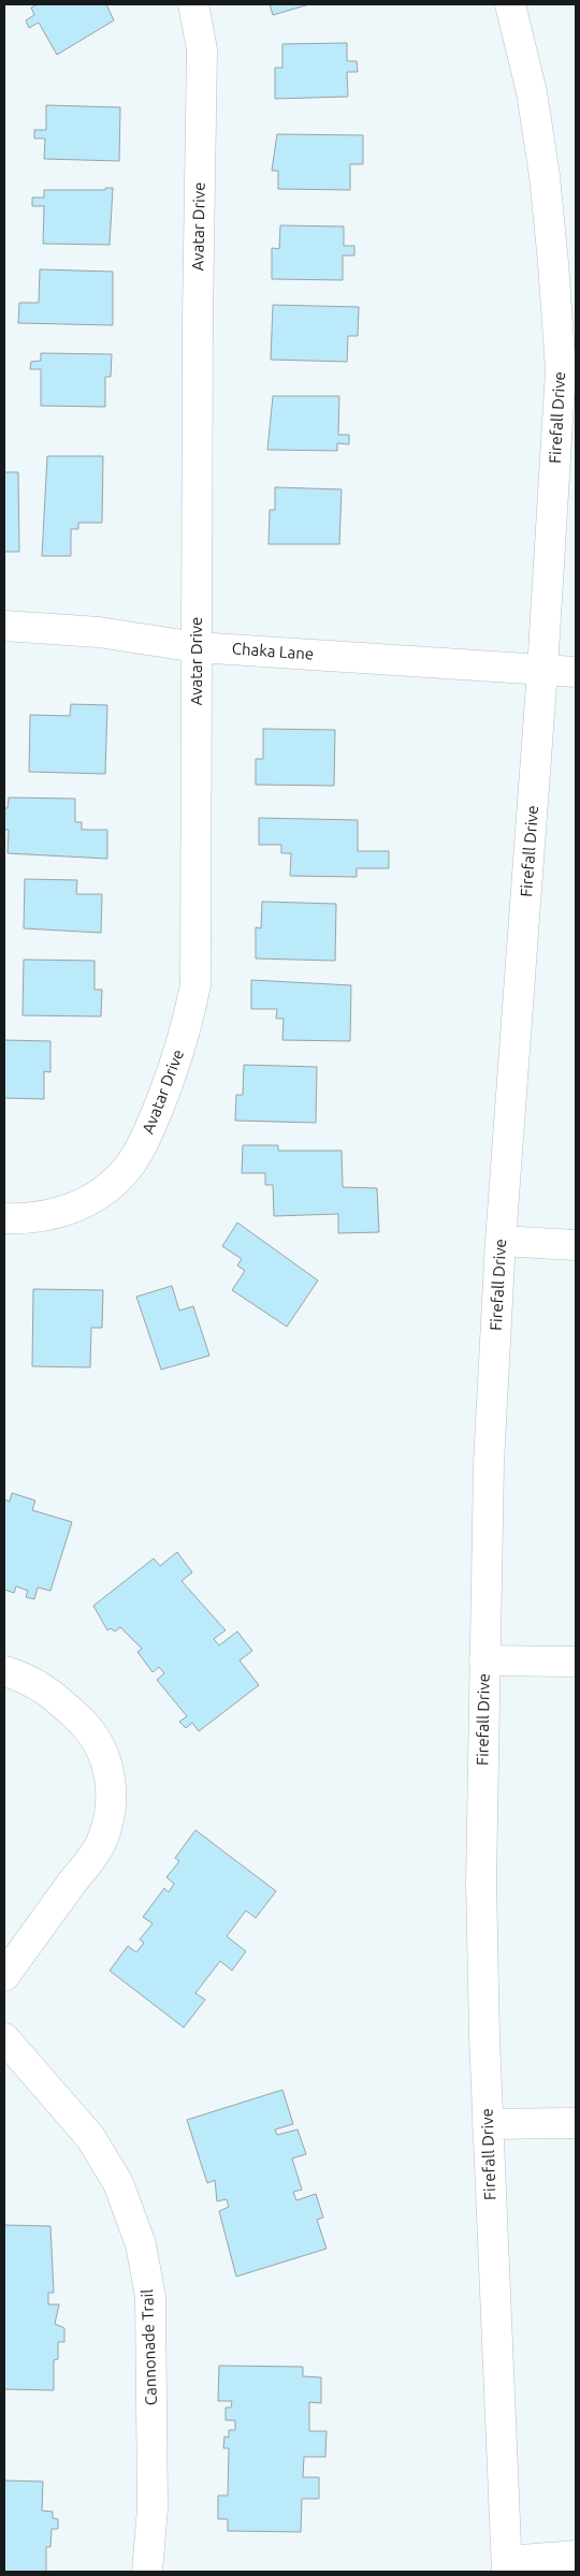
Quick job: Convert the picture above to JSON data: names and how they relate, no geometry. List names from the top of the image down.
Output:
{
  "streets": {
    "street": [
      "Avatar Drive",
      "Firefall Drive",
      "Chaka Lane",
      "Cannonade Trail"
    ]
  },
  "crossings": [
    ["Avatar Drive", "Chaka Lane"],
    ["Firefall Drive", "Chaka Lane"]
  ]
}
